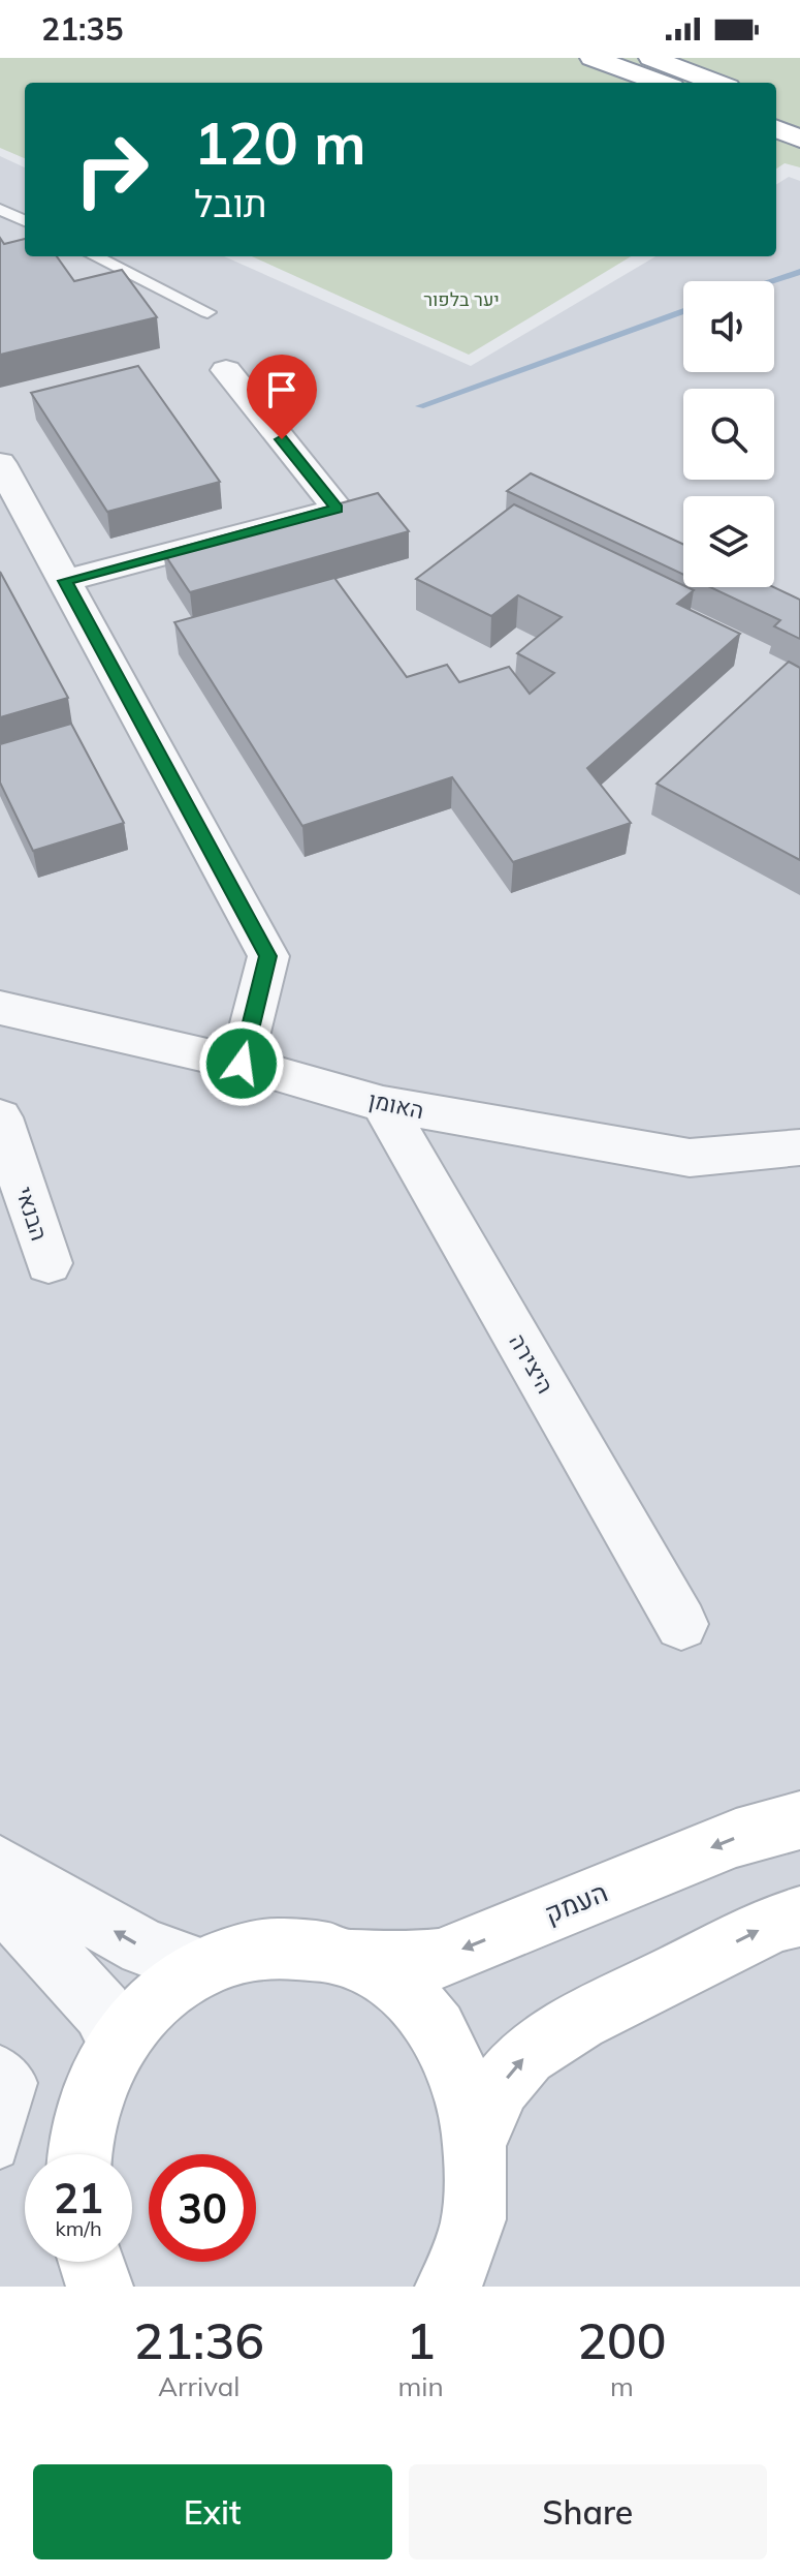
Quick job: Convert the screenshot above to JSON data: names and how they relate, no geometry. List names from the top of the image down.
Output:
{
  "streets": {
    "main road": ["העמק"],
    "street": ["האומן", "הבנאי", "היצירה"]
  },
  "crossings": [
    ["האומן", "היצירה"]
  ],
  "parks": ["יער בלפור"],
  "page": {
    "status": "21:35",
    "turn": ["120 m", "תובל"],
    "speed": "21 km/h",
    "limit": "30",
    "eta": [
      "21:36",
      "Arrival",
      "1",
      "min",
      "200",
      "m"
    ],
    "buttons": ["Exit", "Share"]
  }
}
